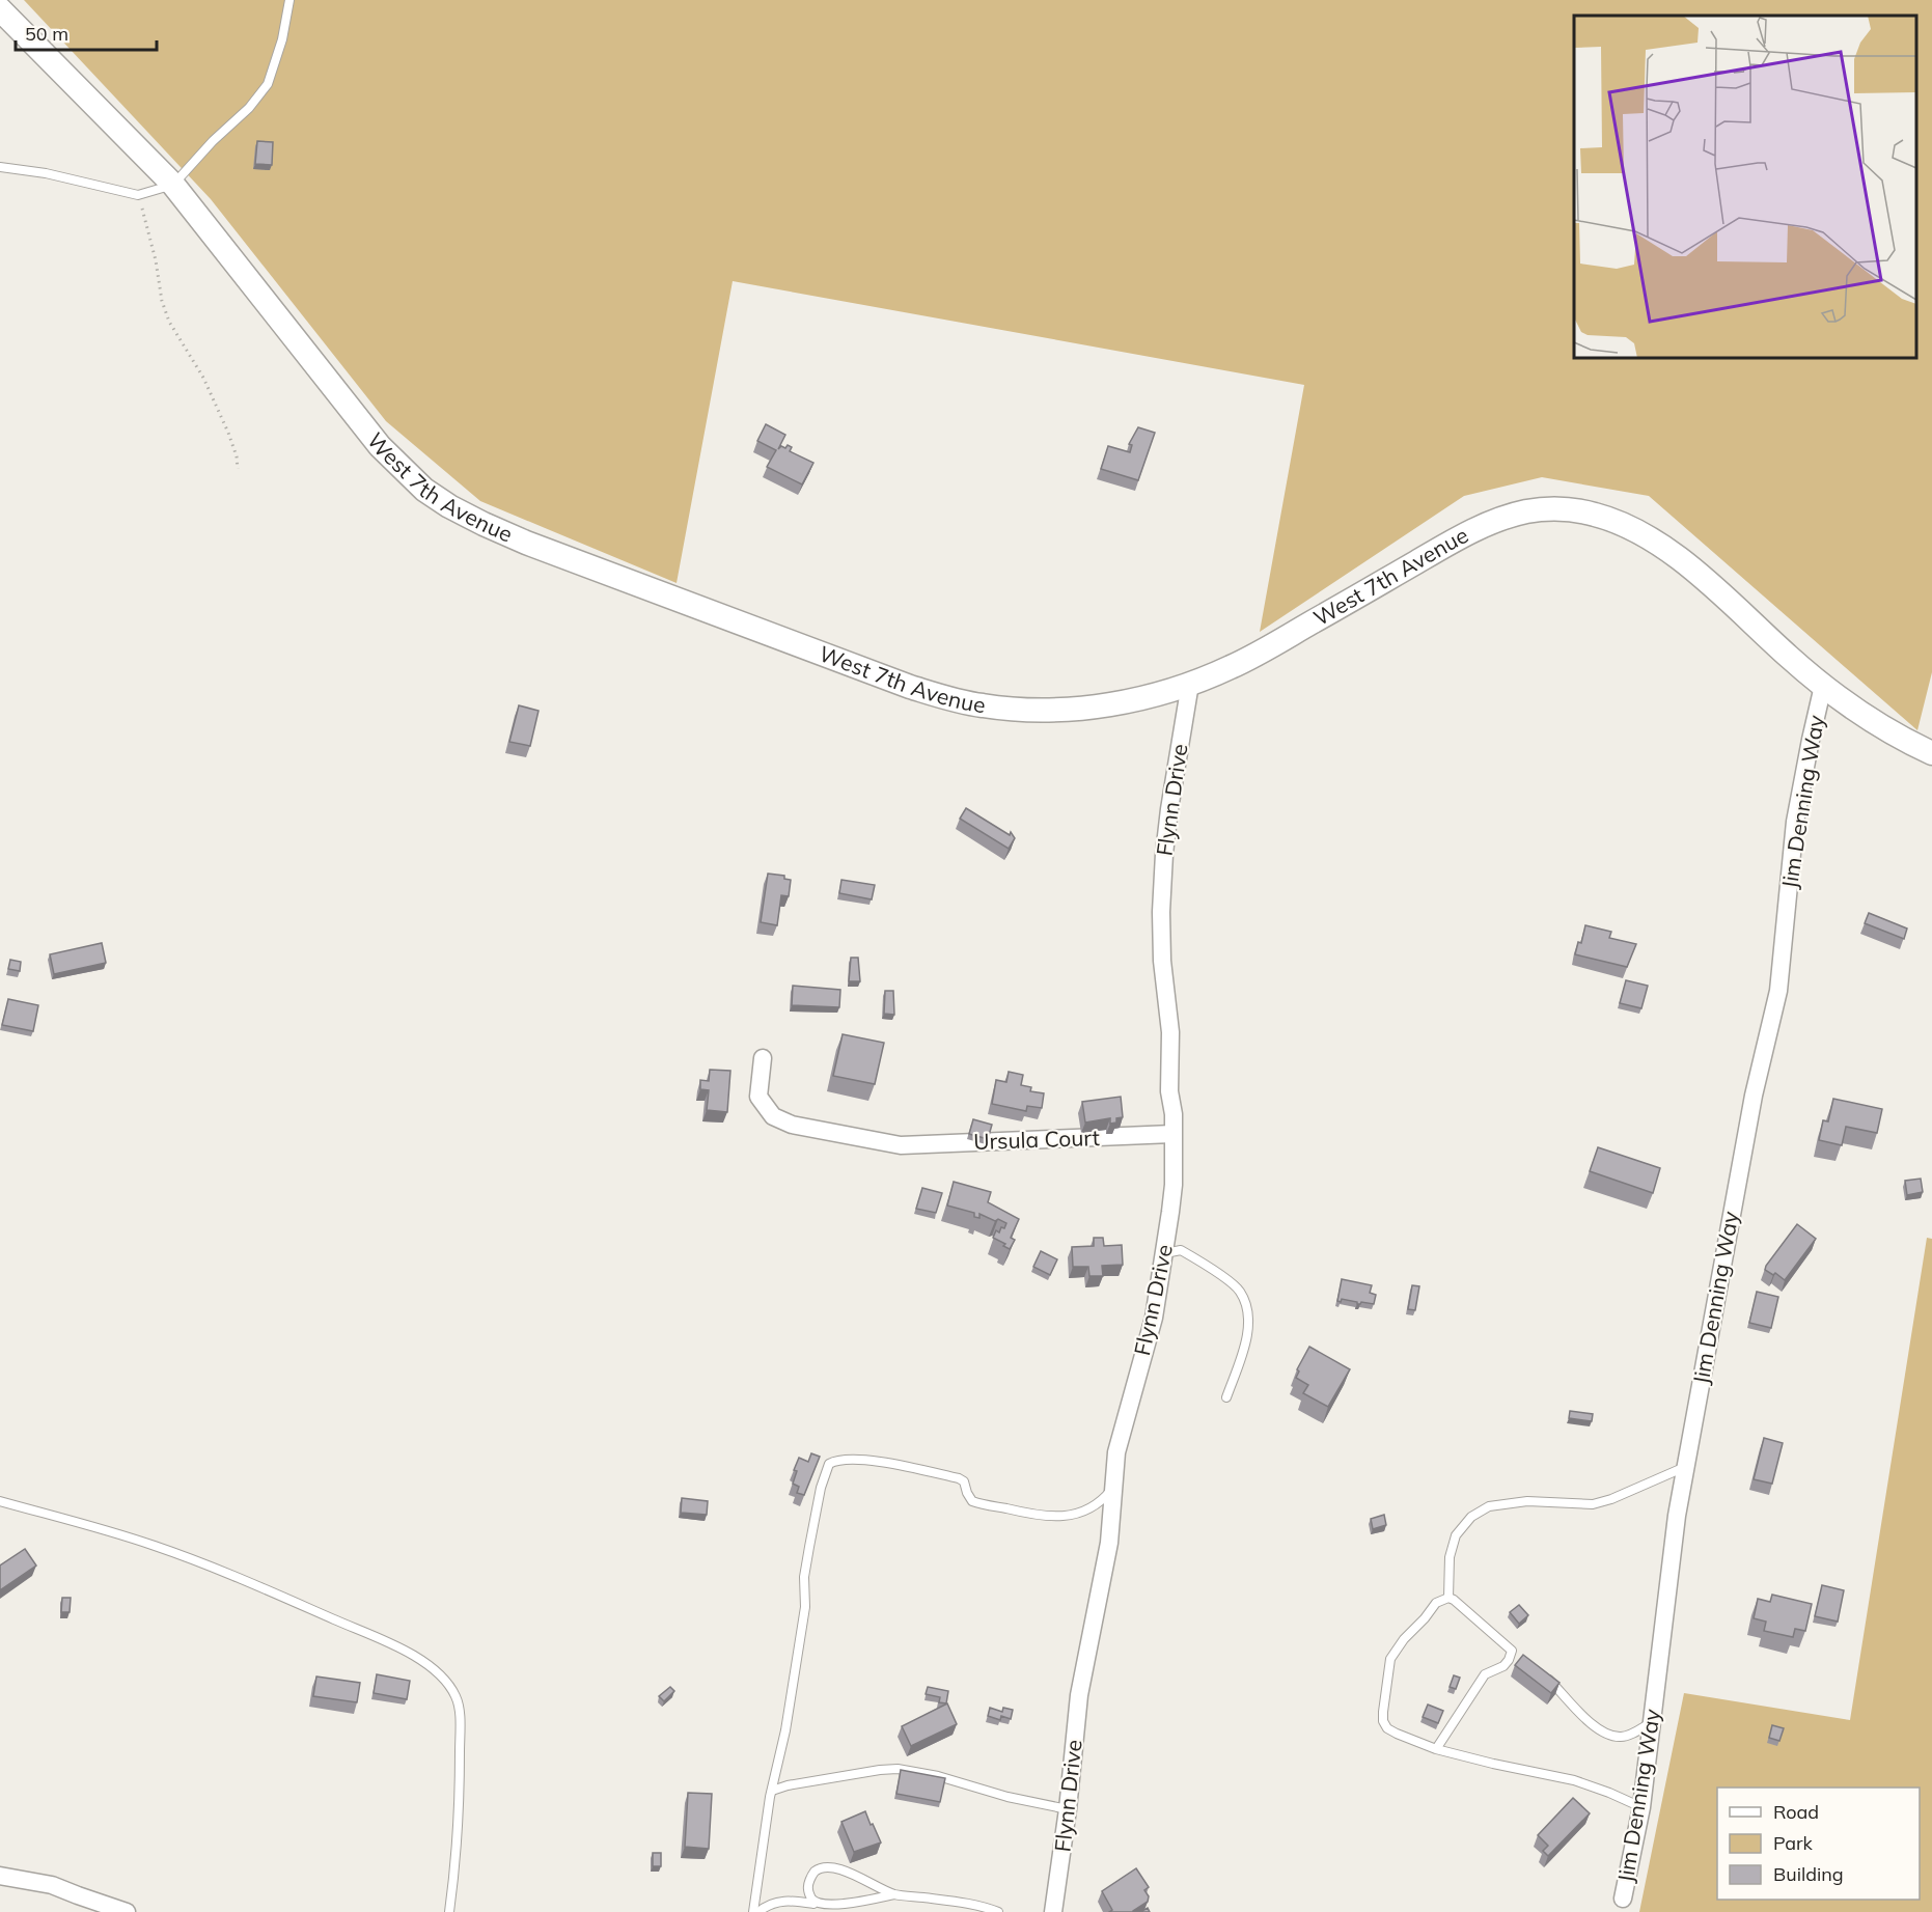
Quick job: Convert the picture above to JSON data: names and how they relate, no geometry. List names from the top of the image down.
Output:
{
  "streets": {
    "main road": ["West 7th Avenue"],
    "street": ["Flynn Drive", "Jim Denning Way", "Ursula Court"]
  },
  "crossings": [
    ["West 7th Avenue", "Flynn Drive"],
    ["West 7th Avenue", "Jim Denning Way"],
    ["Flynn Drive", "Ursula Court"]
  ],
  "legend": ["Road", "Park", "Building"],
  "scale_bar": "50 m"
}
